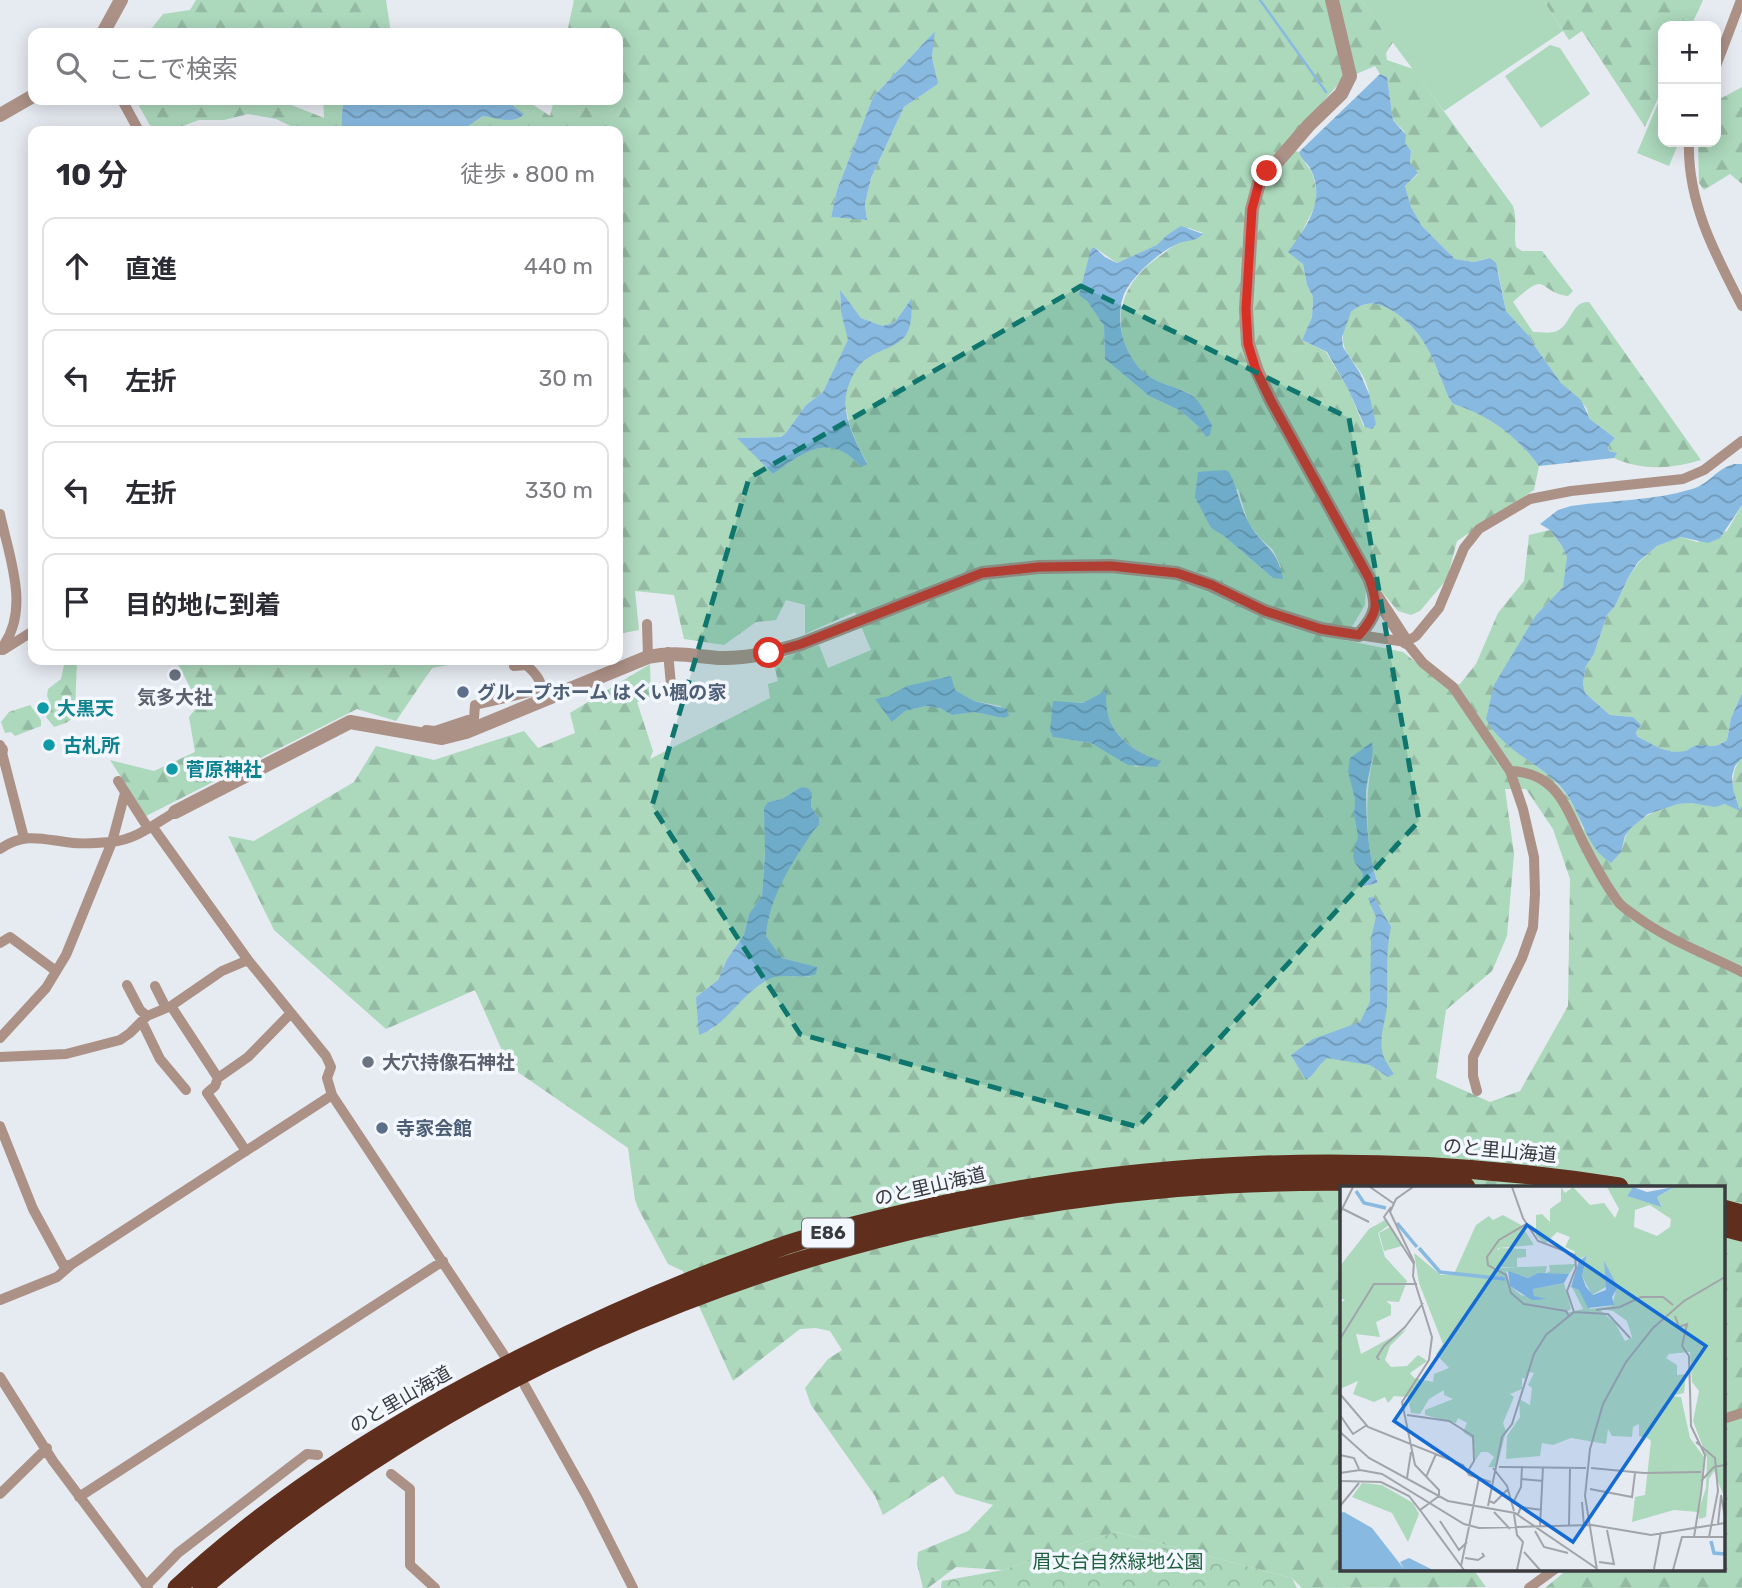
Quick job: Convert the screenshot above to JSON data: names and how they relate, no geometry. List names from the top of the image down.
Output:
{
  "streets": {
    "highway": ["のと里山海道", "E86"]
  },
  "parks": ["眉丈台自然緑地公園"],
  "places": [
    "気多大社",
    "グループホーム はくい楓の家",
    "大黒天",
    "古札所",
    "菅原神社",
    "大穴持像石神社",
    "寺家会館"
  ],
  "page": {
    "map_buttons": ["+", "−"],
    "search": "ここで検索",
    "heading": ["10 分", "徒歩 · 800 m"],
    "list": [
      ["直進", "440 m"],
      ["左折", "30 m"],
      ["左折", "330 m"],
      "目的地に到着"
    ]
  }
}
